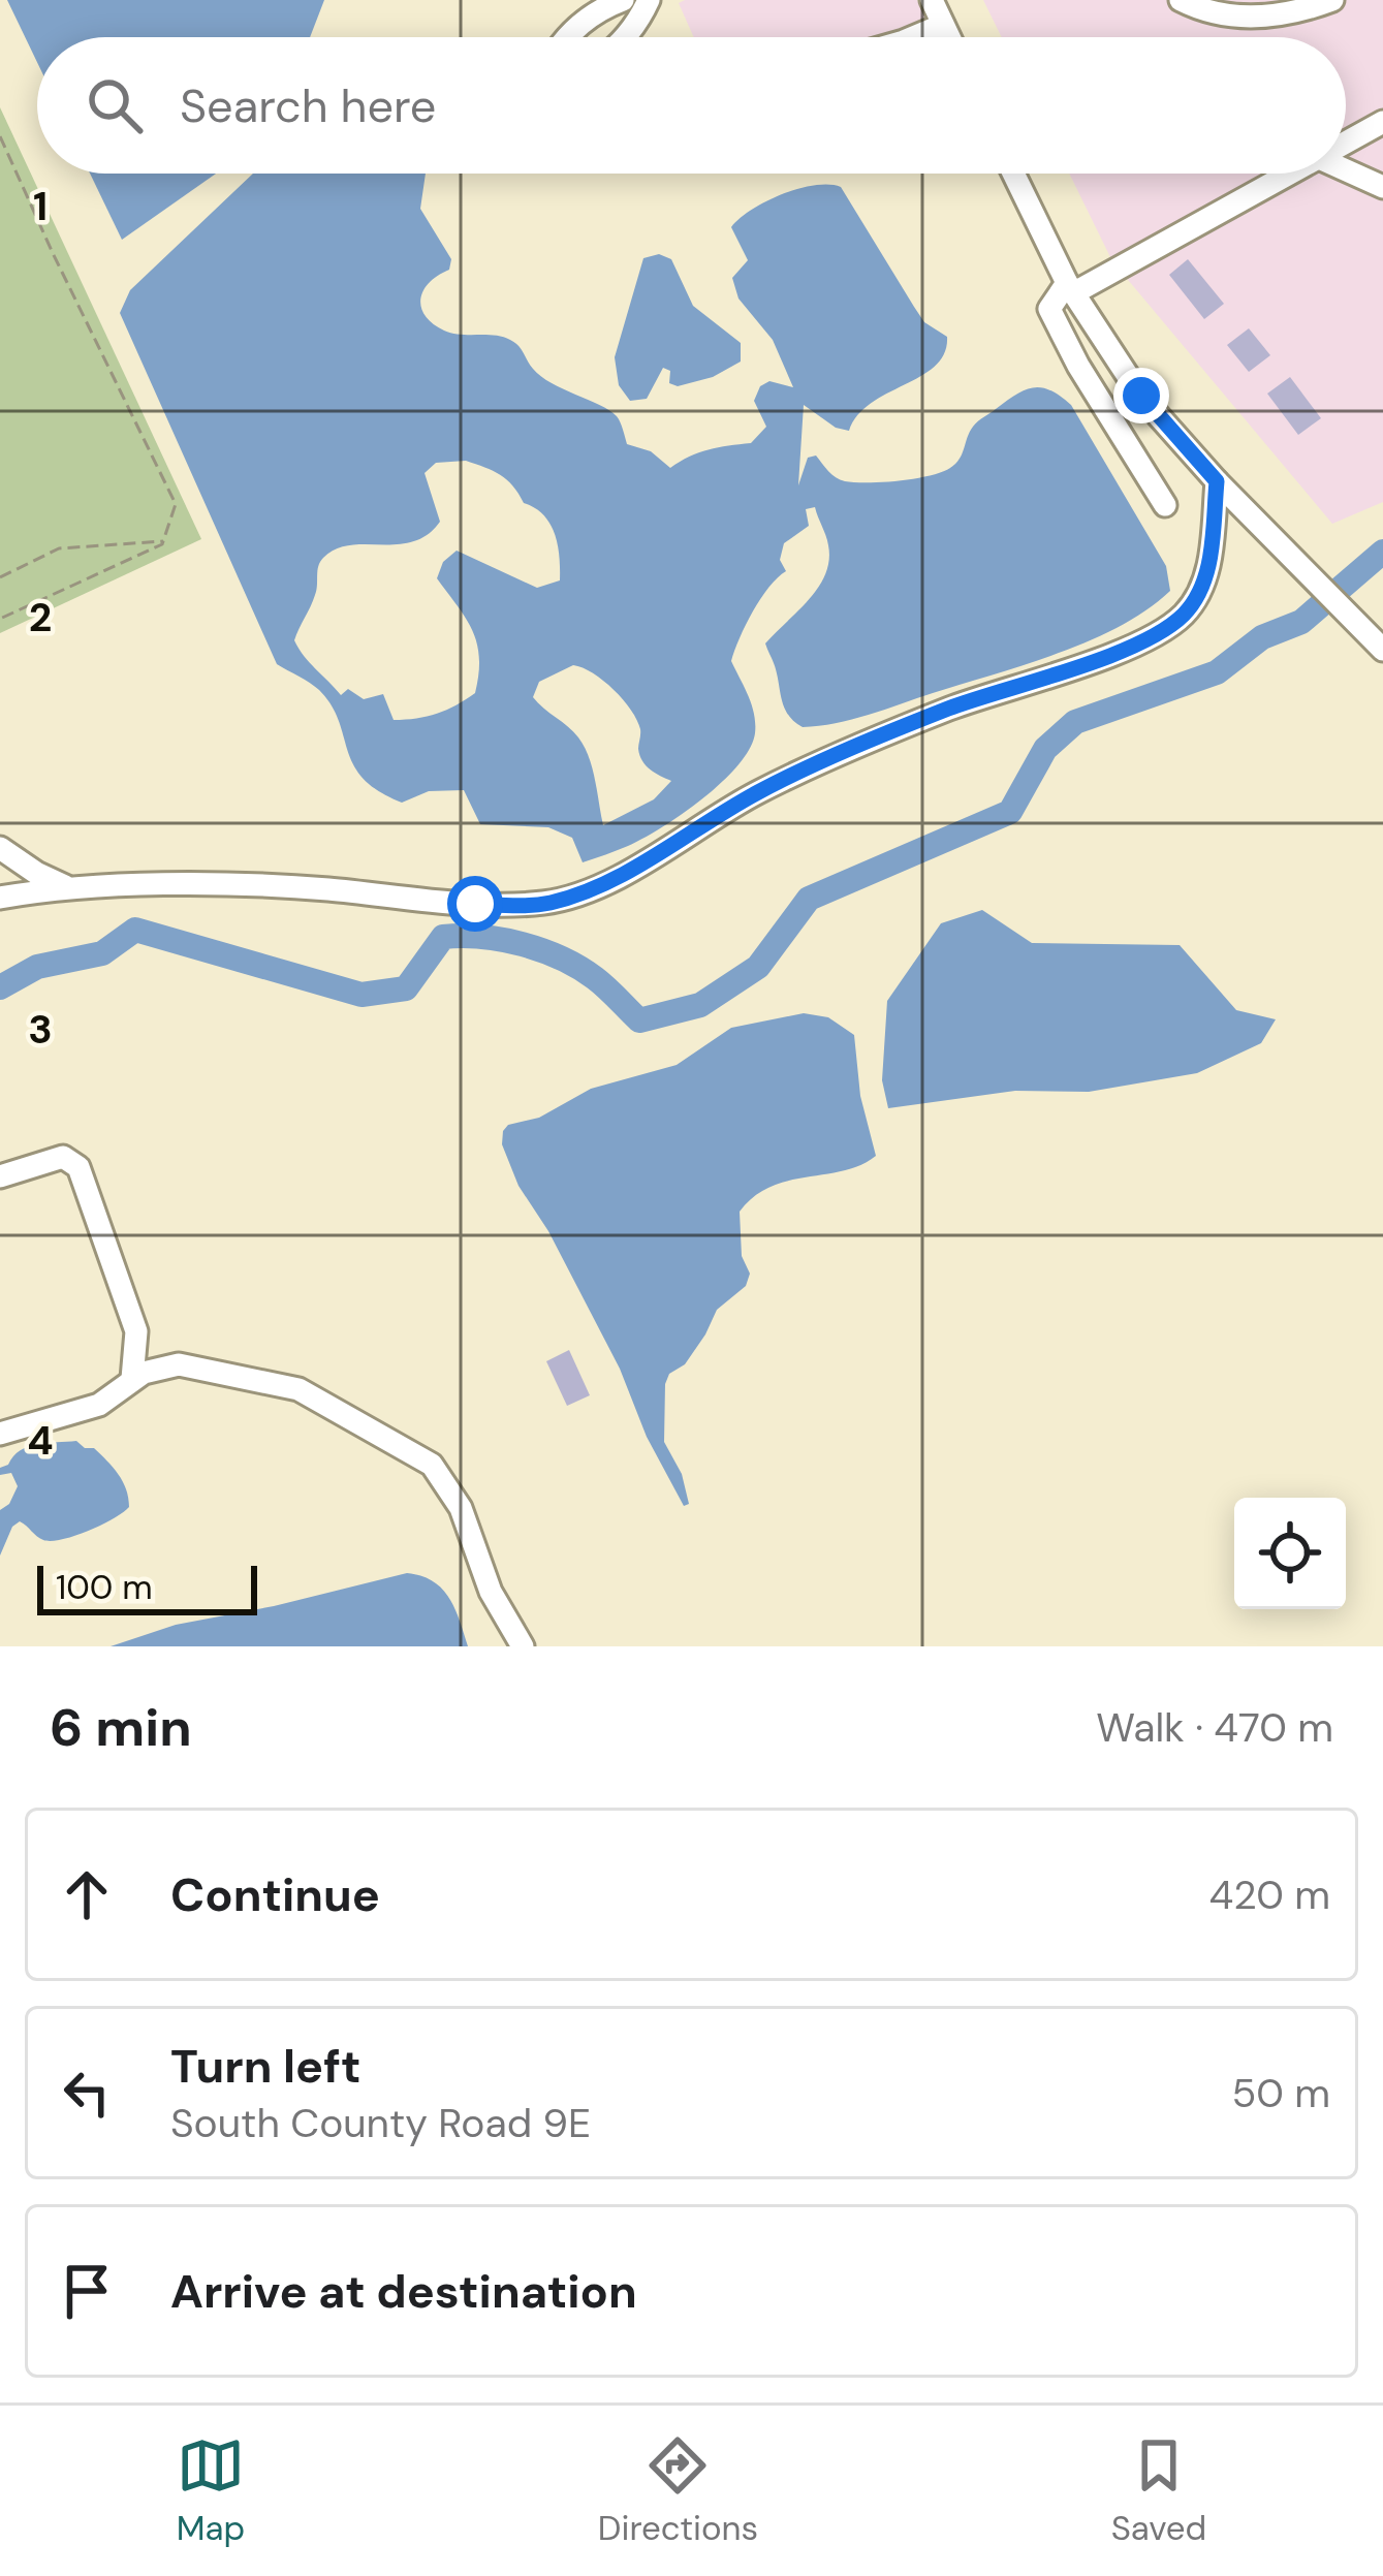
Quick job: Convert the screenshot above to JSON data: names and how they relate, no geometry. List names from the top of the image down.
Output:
{
  "scale_bar": "100 m",
  "page": {
    "search": "Search here",
    "scale": "100 m",
    "heading": ["6 min", "Walk · 470 m"],
    "list": [
      ["Continue", "420 m"],
      ["Turn left", "South County Road 9E", "50 m"],
      "Arrive at destination"
    ],
    "nav": ["Map", "Directions", "Saved"]
  },
  "grid": {
    "rows": [
      "1",
      "2",
      "3",
      "4"
    ]
  }
}
